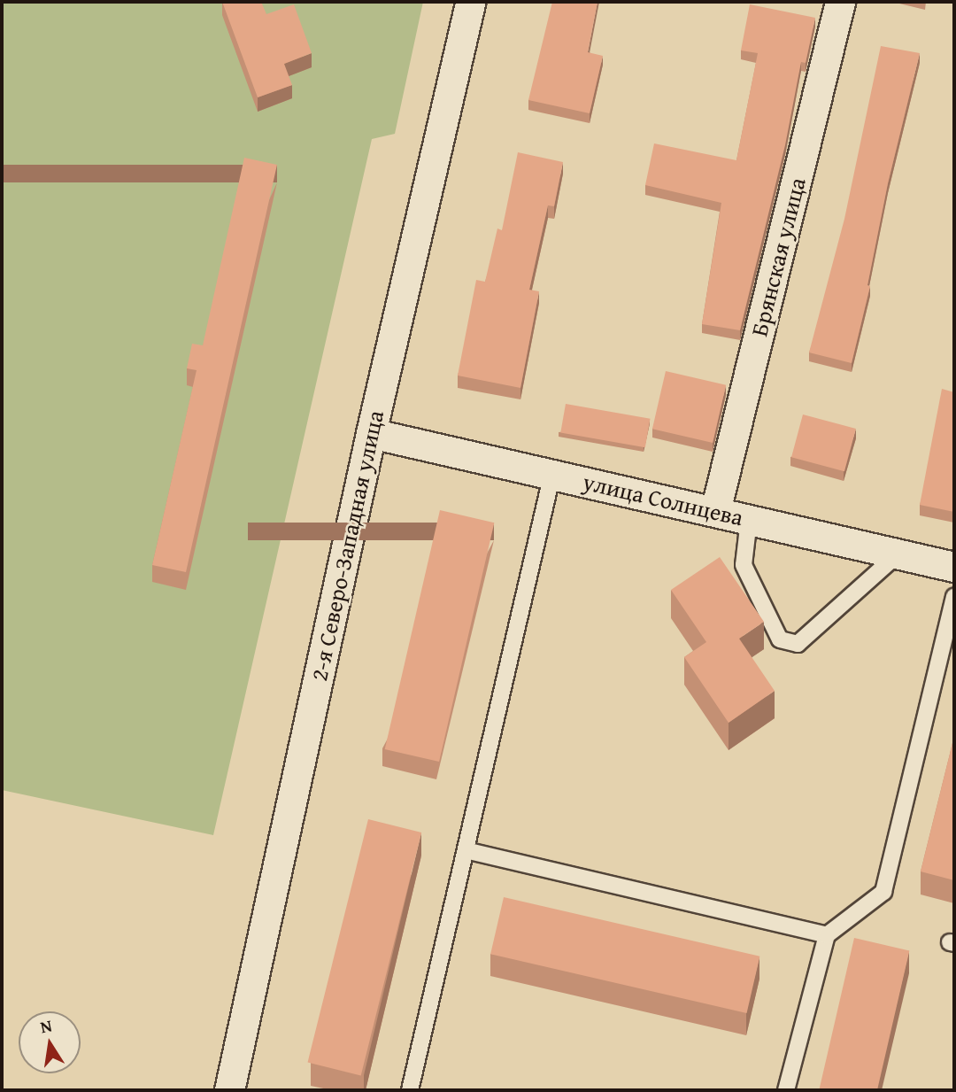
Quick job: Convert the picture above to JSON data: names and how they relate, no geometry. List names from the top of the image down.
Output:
{
  "streets": {
    "street": ["Брянская улица", "улица Солнцева", "2-я Северо-Западная улица"]
  },
  "crossings": [
    ["Брянская улица", "улица Солнцева"],
    ["улица Солнцева", "2-я Северо-Западная улица"]
  ],
  "north": "top"
}
